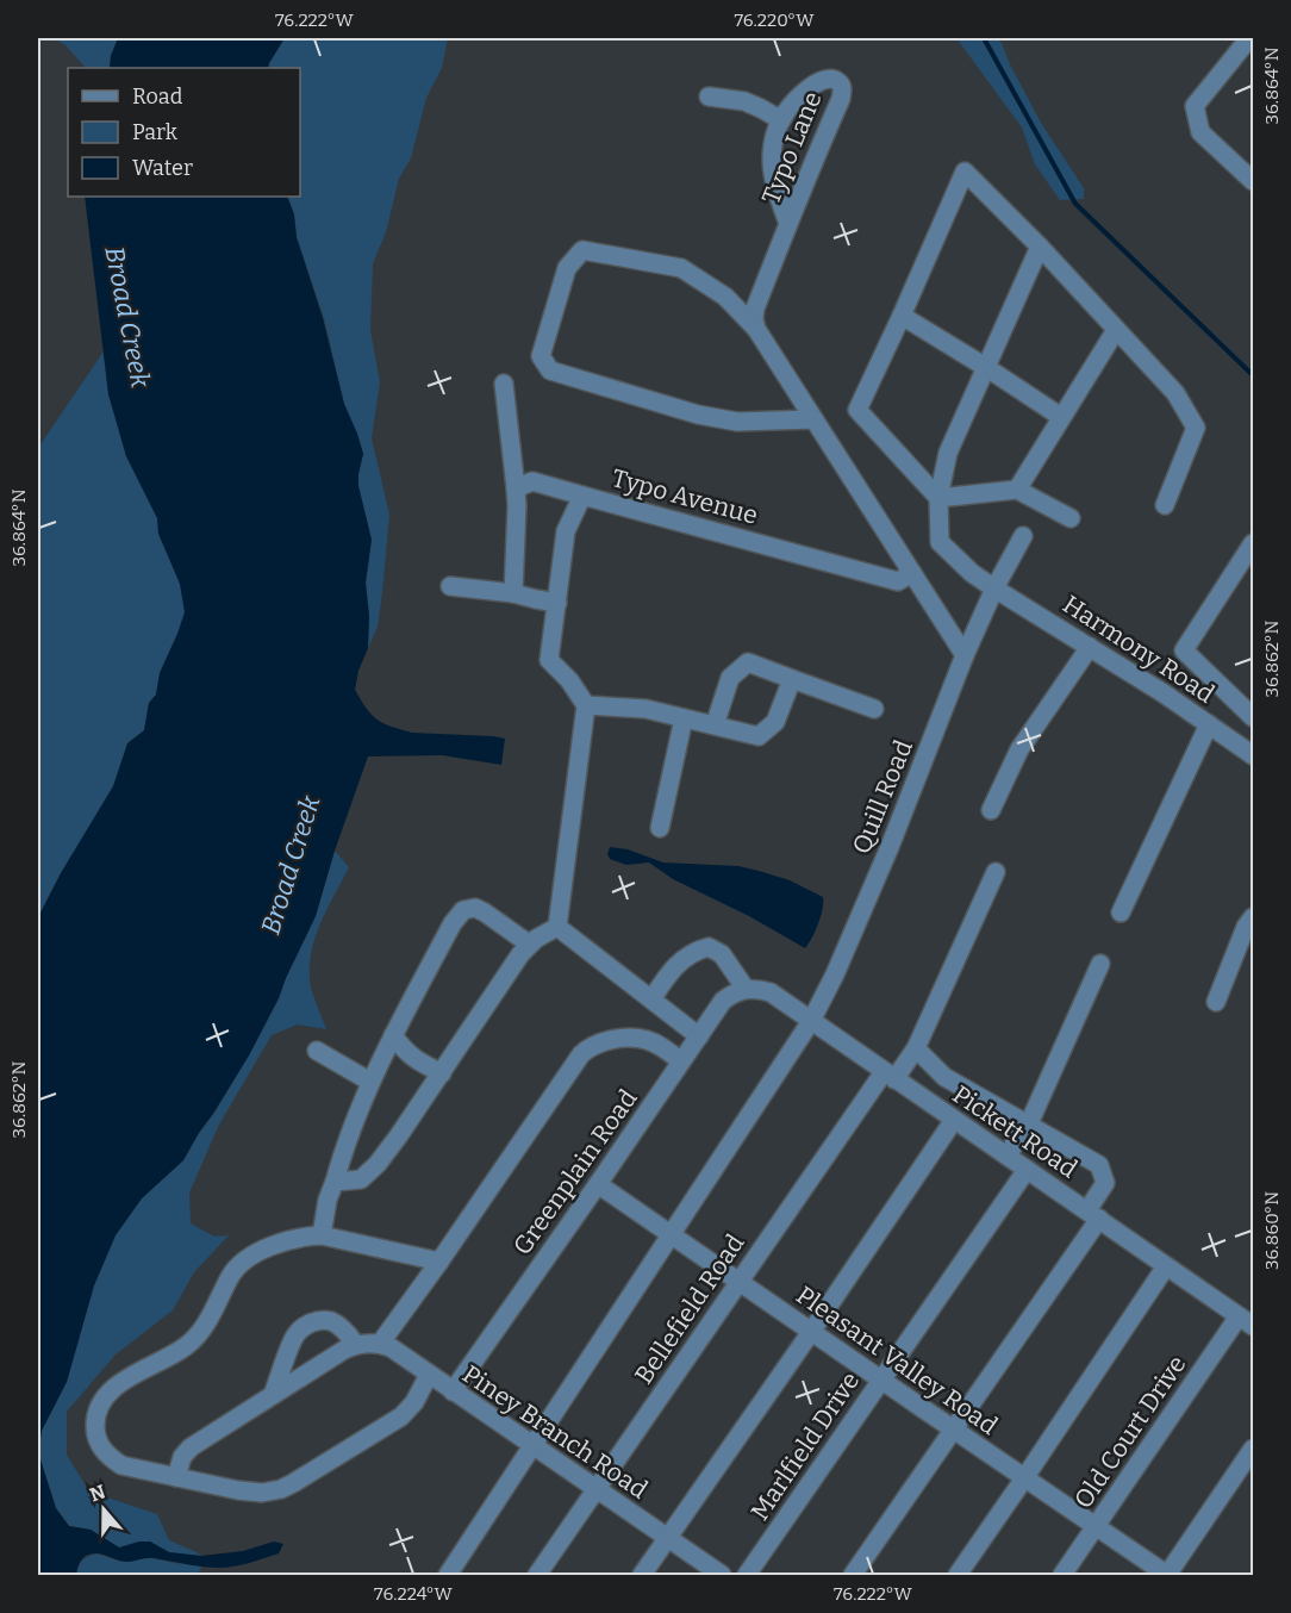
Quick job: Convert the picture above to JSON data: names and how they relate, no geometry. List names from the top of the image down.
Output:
{
  "streets": {
    "street": [
      "Typo Lane",
      "Typo Avenue",
      "Harmony Road",
      "Quill Road",
      "Pickett Road",
      "Greenplain Road",
      "Bellefield Road",
      "Pleasant Valley Road",
      "Piney Branch Road",
      "Old Court Drive",
      "Marlfield Drive"
    ]
  },
  "crossings": [
    ["Harmony Road", "Quill Road"],
    ["Quill Road", "Pickett Road"],
    ["Quill Road", "Pleasant Valley Road"],
    ["Quill Road", "Piney Branch Road"],
    ["Pickett Road", "Greenplain Road"],
    ["Pickett Road", "Bellefield Road"],
    ["Pickett Road", "Old Court Drive"],
    ["Pickett Road", "Marlfield Drive"],
    ["Greenplain Road", "Pleasant Valley Road"],
    ["Greenplain Road", "Piney Branch Road"],
    ["Bellefield Road", "Pleasant Valley Road"],
    ["Bellefield Road", "Piney Branch Road"],
    ["Pleasant Valley Road", "Old Court Drive"],
    ["Pleasant Valley Road", "Marlfield Drive"]
  ],
  "water": ["Broad Creek"],
  "legend": ["Road", "Park", "Water"],
  "north": "top",
  "coordinates": [
    "76.222°W",
    "76.220°W",
    "36.864°N",
    "36.862°N",
    "36.860°N",
    "76.224°W"
  ]
}
